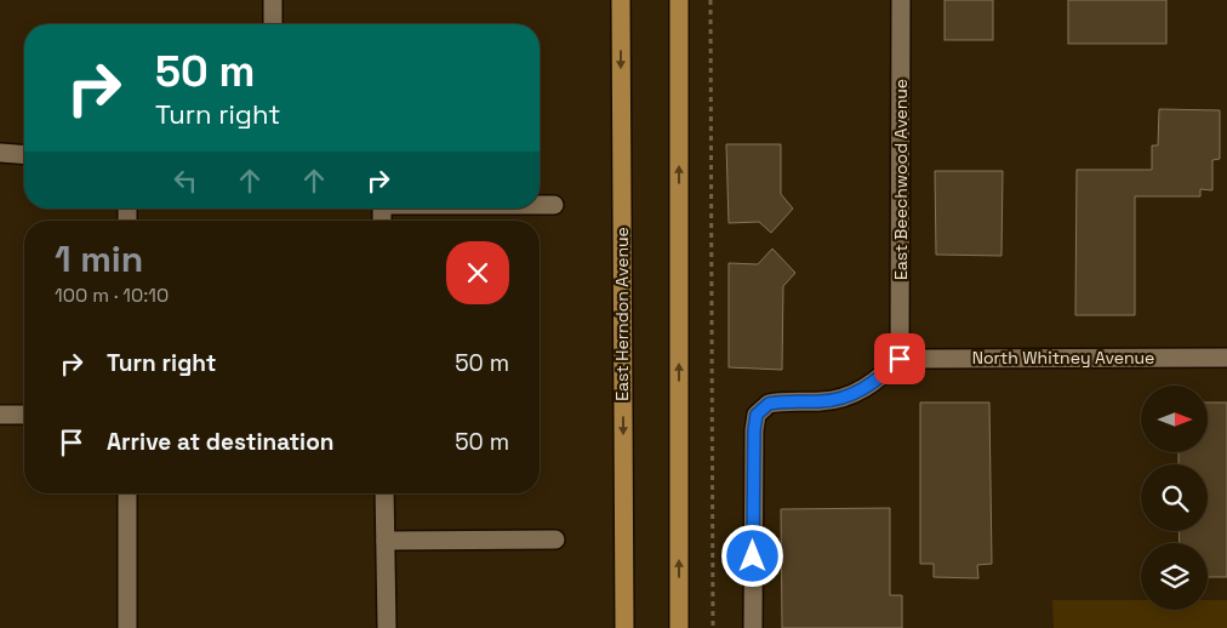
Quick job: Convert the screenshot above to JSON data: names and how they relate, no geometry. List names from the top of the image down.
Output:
{
  "streets": {
    "main road": ["East Herndon Avenue"],
    "street": ["East Beechwood Avenue", "North Whitney Avenue"]
  },
  "crossings": [
    ["East Beechwood Avenue", "North Whitney Avenue"]
  ],
  "north": "right",
  "page": {
    "turn": ["50 m", "Turn right"],
    "heading": ["1 min", "100 m · 10:10"],
    "list": [
      {
        "name": "Turn right",
        "value": "50 m"
      },
      {
        "name": "Arrive at destination",
        "value": "50 m"
      }
    ]
  }
}
